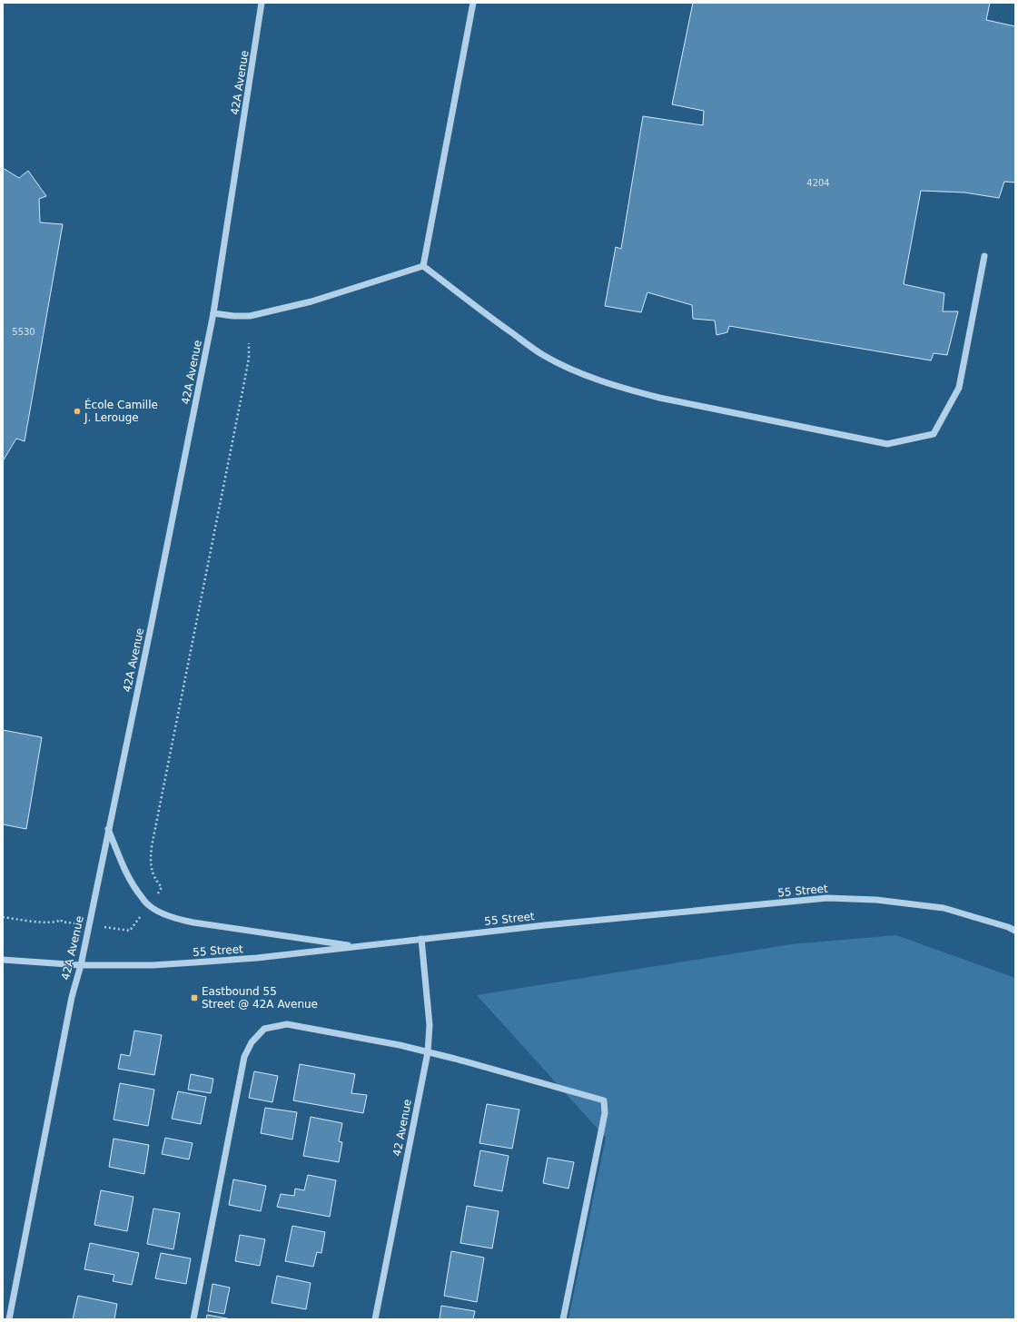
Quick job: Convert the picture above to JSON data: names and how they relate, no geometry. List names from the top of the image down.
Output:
{
  "streets": {
    "street": ["42A Avenue", "55 Street", "42 Avenue"]
  },
  "crossings": [
    ["42A Avenue", "55 Street"],
    ["55 Street", "42 Avenue"]
  ],
  "places": {
    "other": ["École Camille J. Lerouge"],
    "transit": ["Eastbound 55 Street @ 42A Avenue"]
  },
  "house_numbers": ["4204", "5530"]
}
